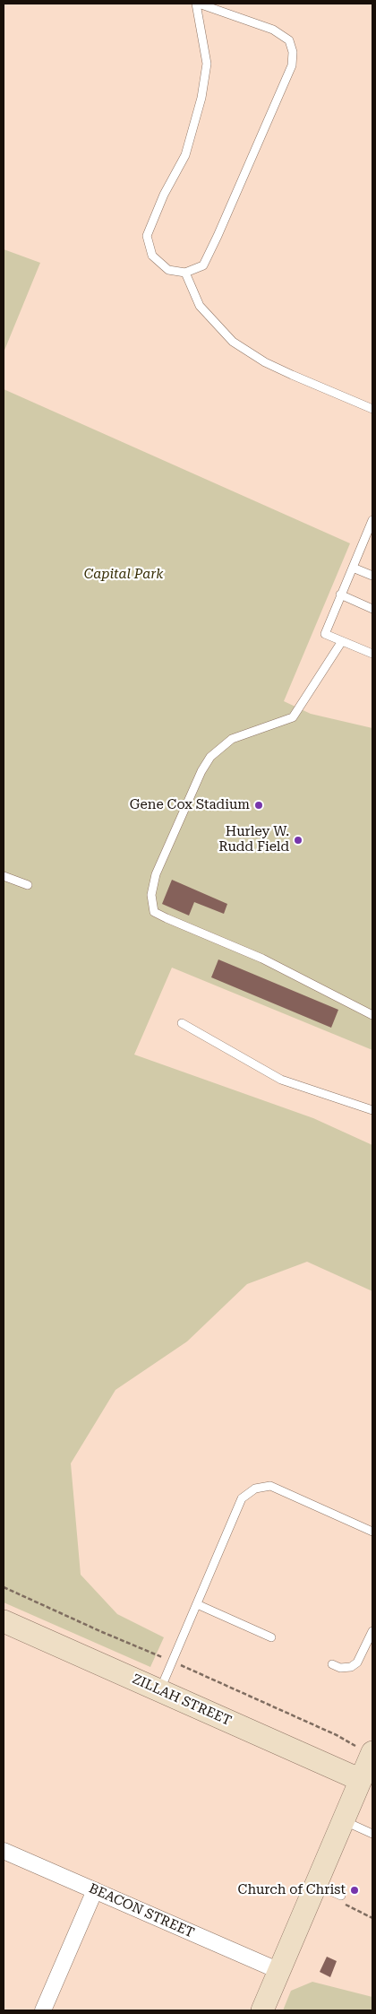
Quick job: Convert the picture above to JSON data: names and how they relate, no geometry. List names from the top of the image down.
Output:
{
  "streets": {
    "street": ["ZILLAH STREET", "BEACON STREET"]
  },
  "parks": ["Capital Park"],
  "places": ["Gene Cox Stadium", "Hurley W. Rudd Field", "Church of Christ"]
}
